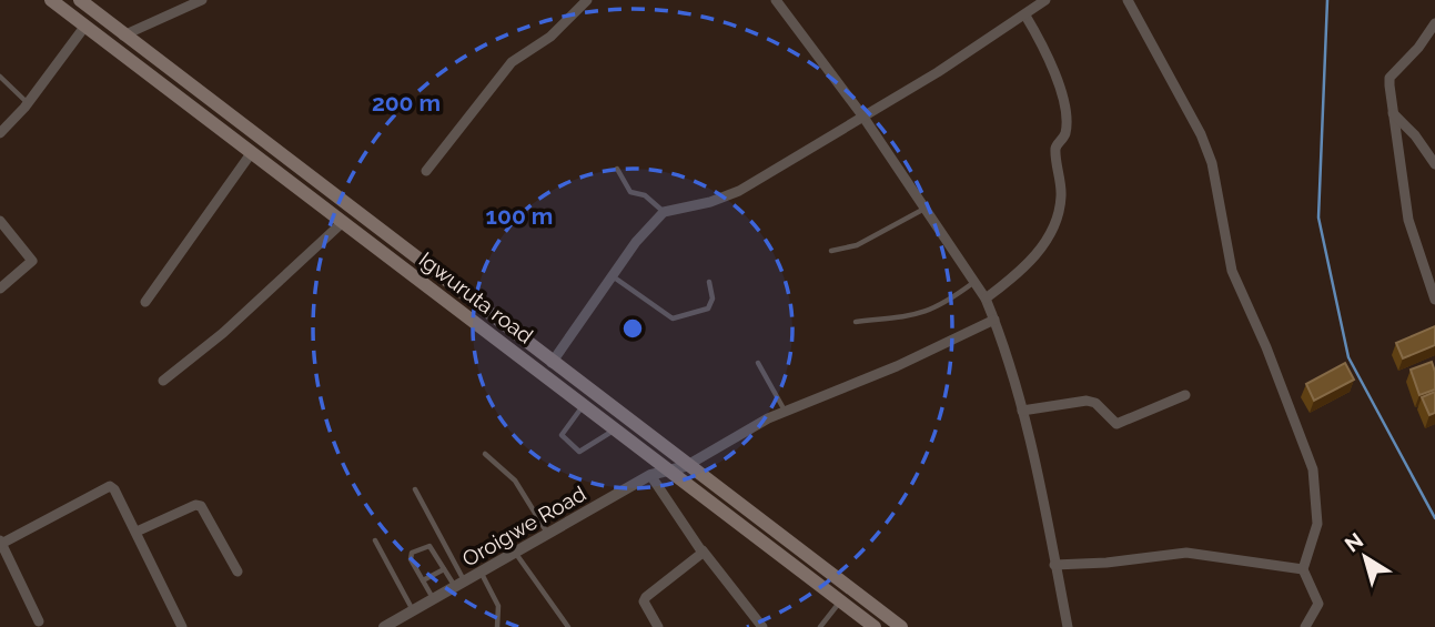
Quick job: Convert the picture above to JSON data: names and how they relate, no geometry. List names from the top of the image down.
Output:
{
  "streets": {
    "main road": ["Igwuruta road"],
    "street": ["Oroigwe Road"]
  },
  "crossings": [
    ["Igwuruta road", "Oroigwe Road"]
  ],
  "north": "top left",
  "rings": ["200 m", "100 m"]
}
